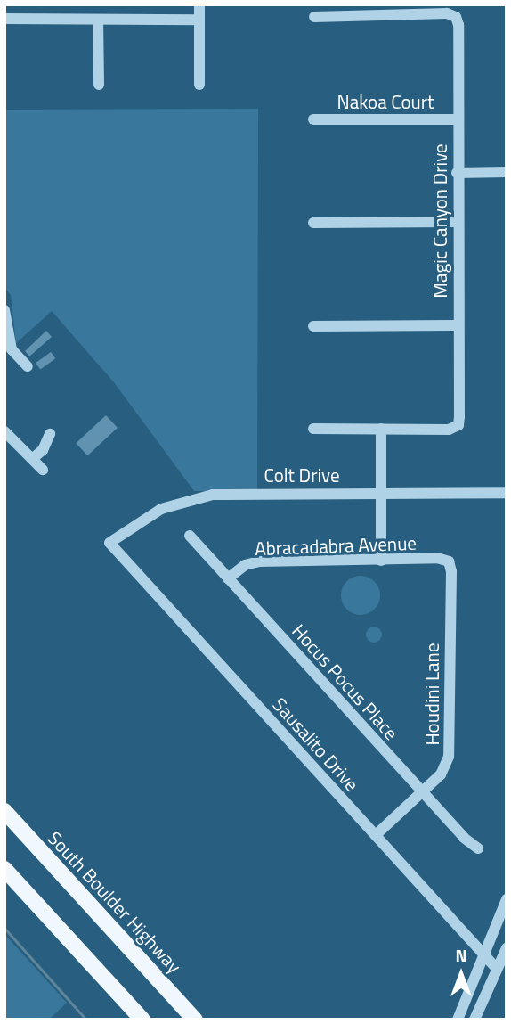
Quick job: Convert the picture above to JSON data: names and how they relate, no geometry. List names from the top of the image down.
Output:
{
  "streets": {
    "main road": ["South Boulder Highway"],
    "street": [
      "Nakoa Court",
      "Magic Canyon Drive",
      "Colt Drive",
      "Abracadabra Avenue",
      "Hocus Pocus Place",
      "Houdini Lane",
      "Sausalito Drive"
    ]
  },
  "crossings": [
    ["Nakoa Court", "Magic Canyon Drive"],
    ["Colt Drive", "Sausalito Drive"],
    ["Abracadabra Avenue", "Hocus Pocus Place"],
    ["Abracadabra Avenue", "Houdini Lane"],
    ["Hocus Pocus Place", "Houdini Lane"],
    ["Houdini Lane", "Sausalito Drive"]
  ],
  "north": "top"
}
